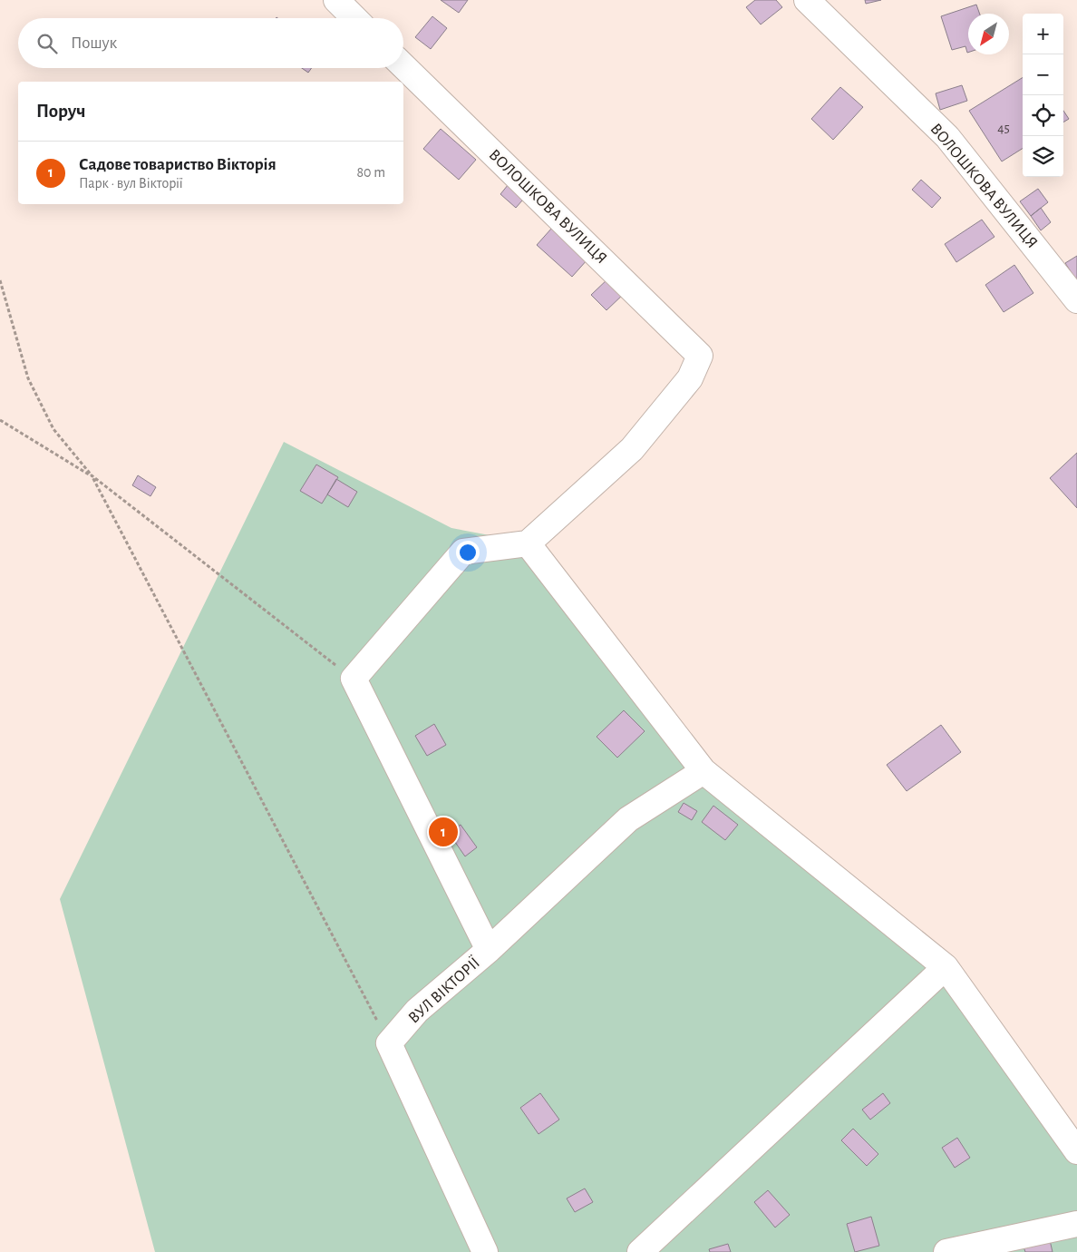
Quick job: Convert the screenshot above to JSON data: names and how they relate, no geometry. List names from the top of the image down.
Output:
{
  "streets": {
    "street": ["ВОЛОШКОВА ВУЛИЦЯ", "ВУЛ ВІКТОРІЇ"]
  },
  "house_numbers": ["45"],
  "north": "bottom left",
  "page": {
    "map_buttons": ["+", "−"],
    "search": "Пошук",
    "heading": "Поруч",
    "list": [
      {
        "mark": "1",
        "name": "Садове товариство Вікторія",
        "note": "Парк · вул Вікторії",
        "value": "80 m"
      }
    ],
    "pins": "1"
  }
}
